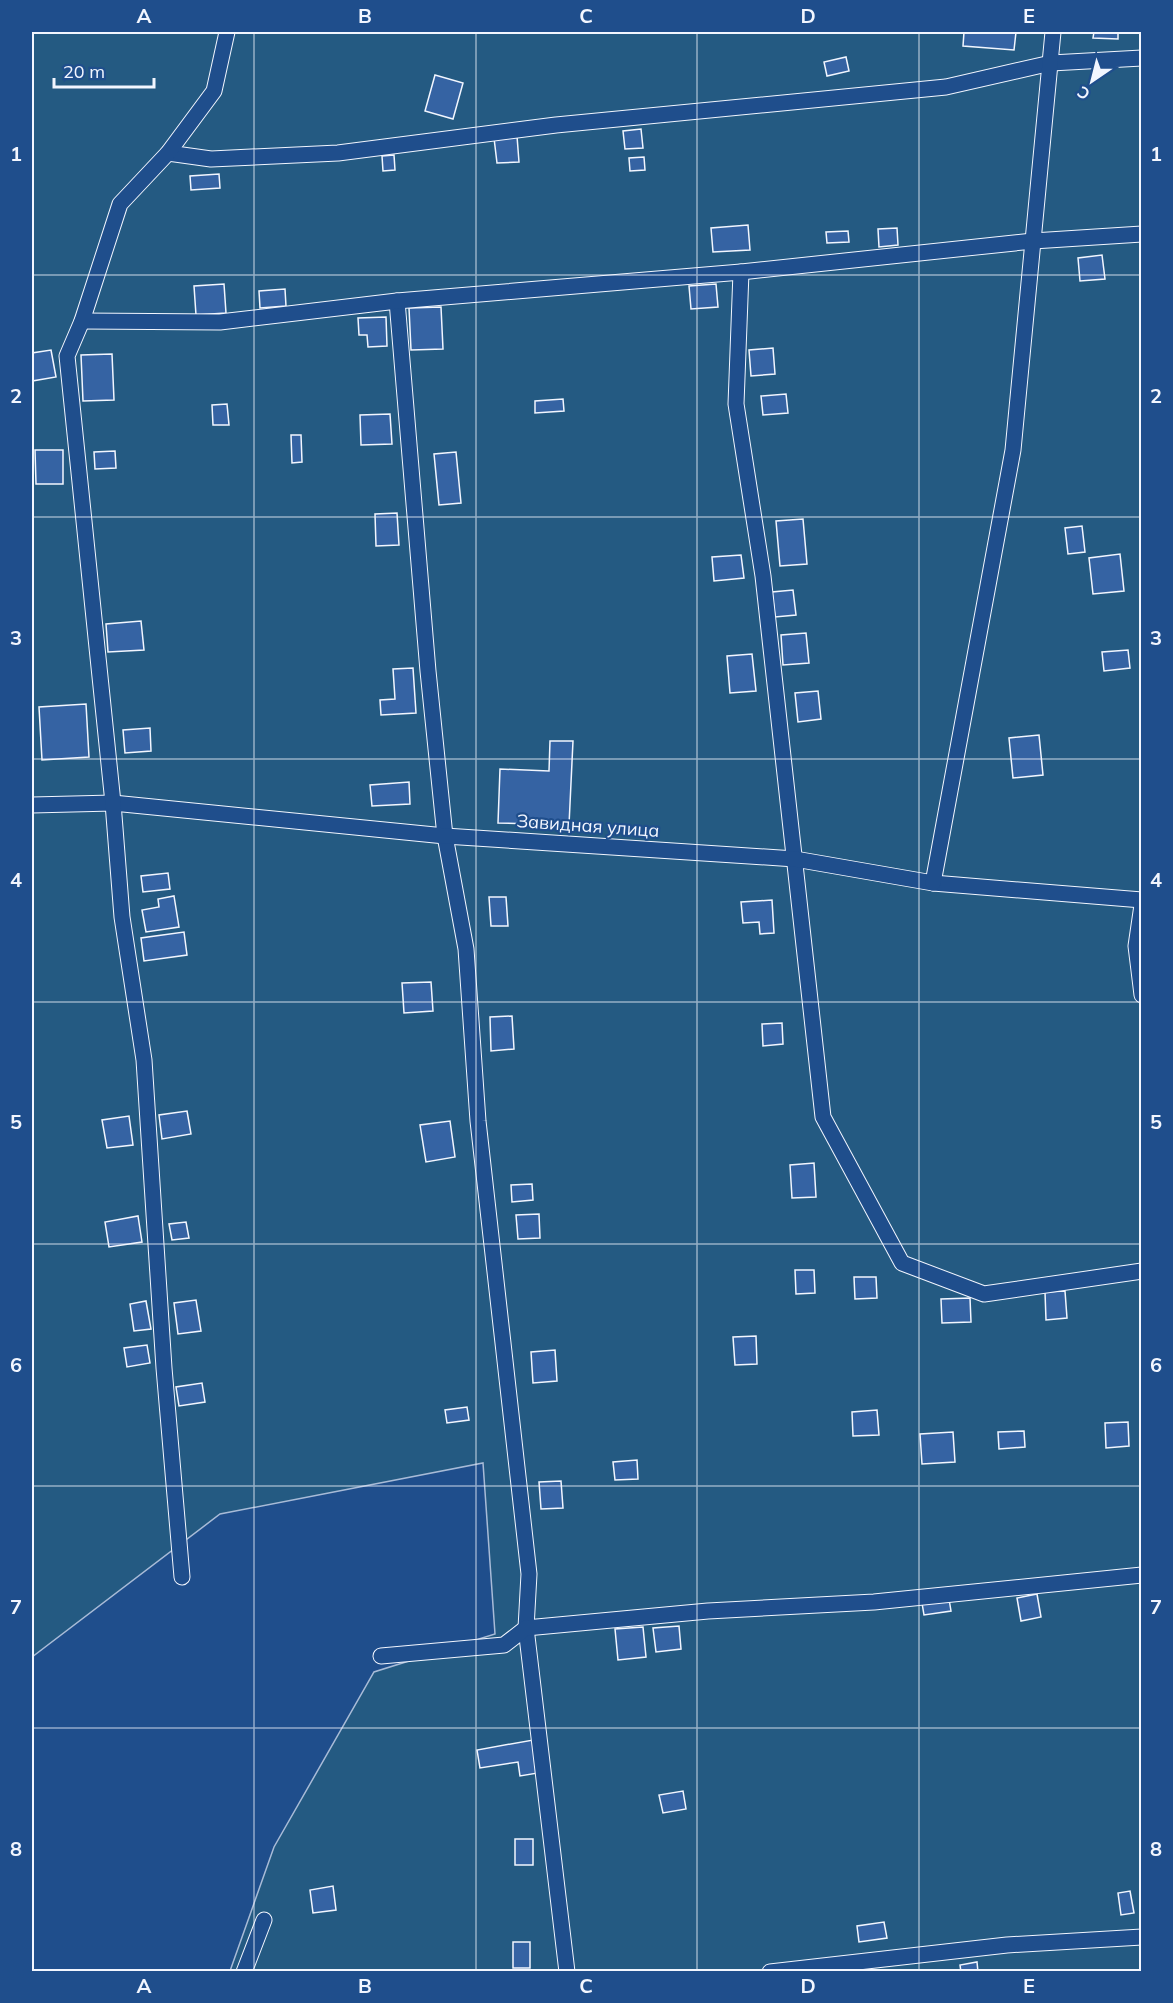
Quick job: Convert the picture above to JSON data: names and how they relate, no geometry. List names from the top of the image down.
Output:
{
  "streets": {
    "lane": ["Завидная улица"]
  },
  "scale_bar": "20 m",
  "north": "bottom left",
  "grid": {
    "columns": [
      "A",
      "B",
      "C",
      "D",
      "E"
    ],
    "rows": [
      "1",
      "2",
      "3",
      "4",
      "5",
      "6",
      "7",
      "8"
    ]
  }
}
